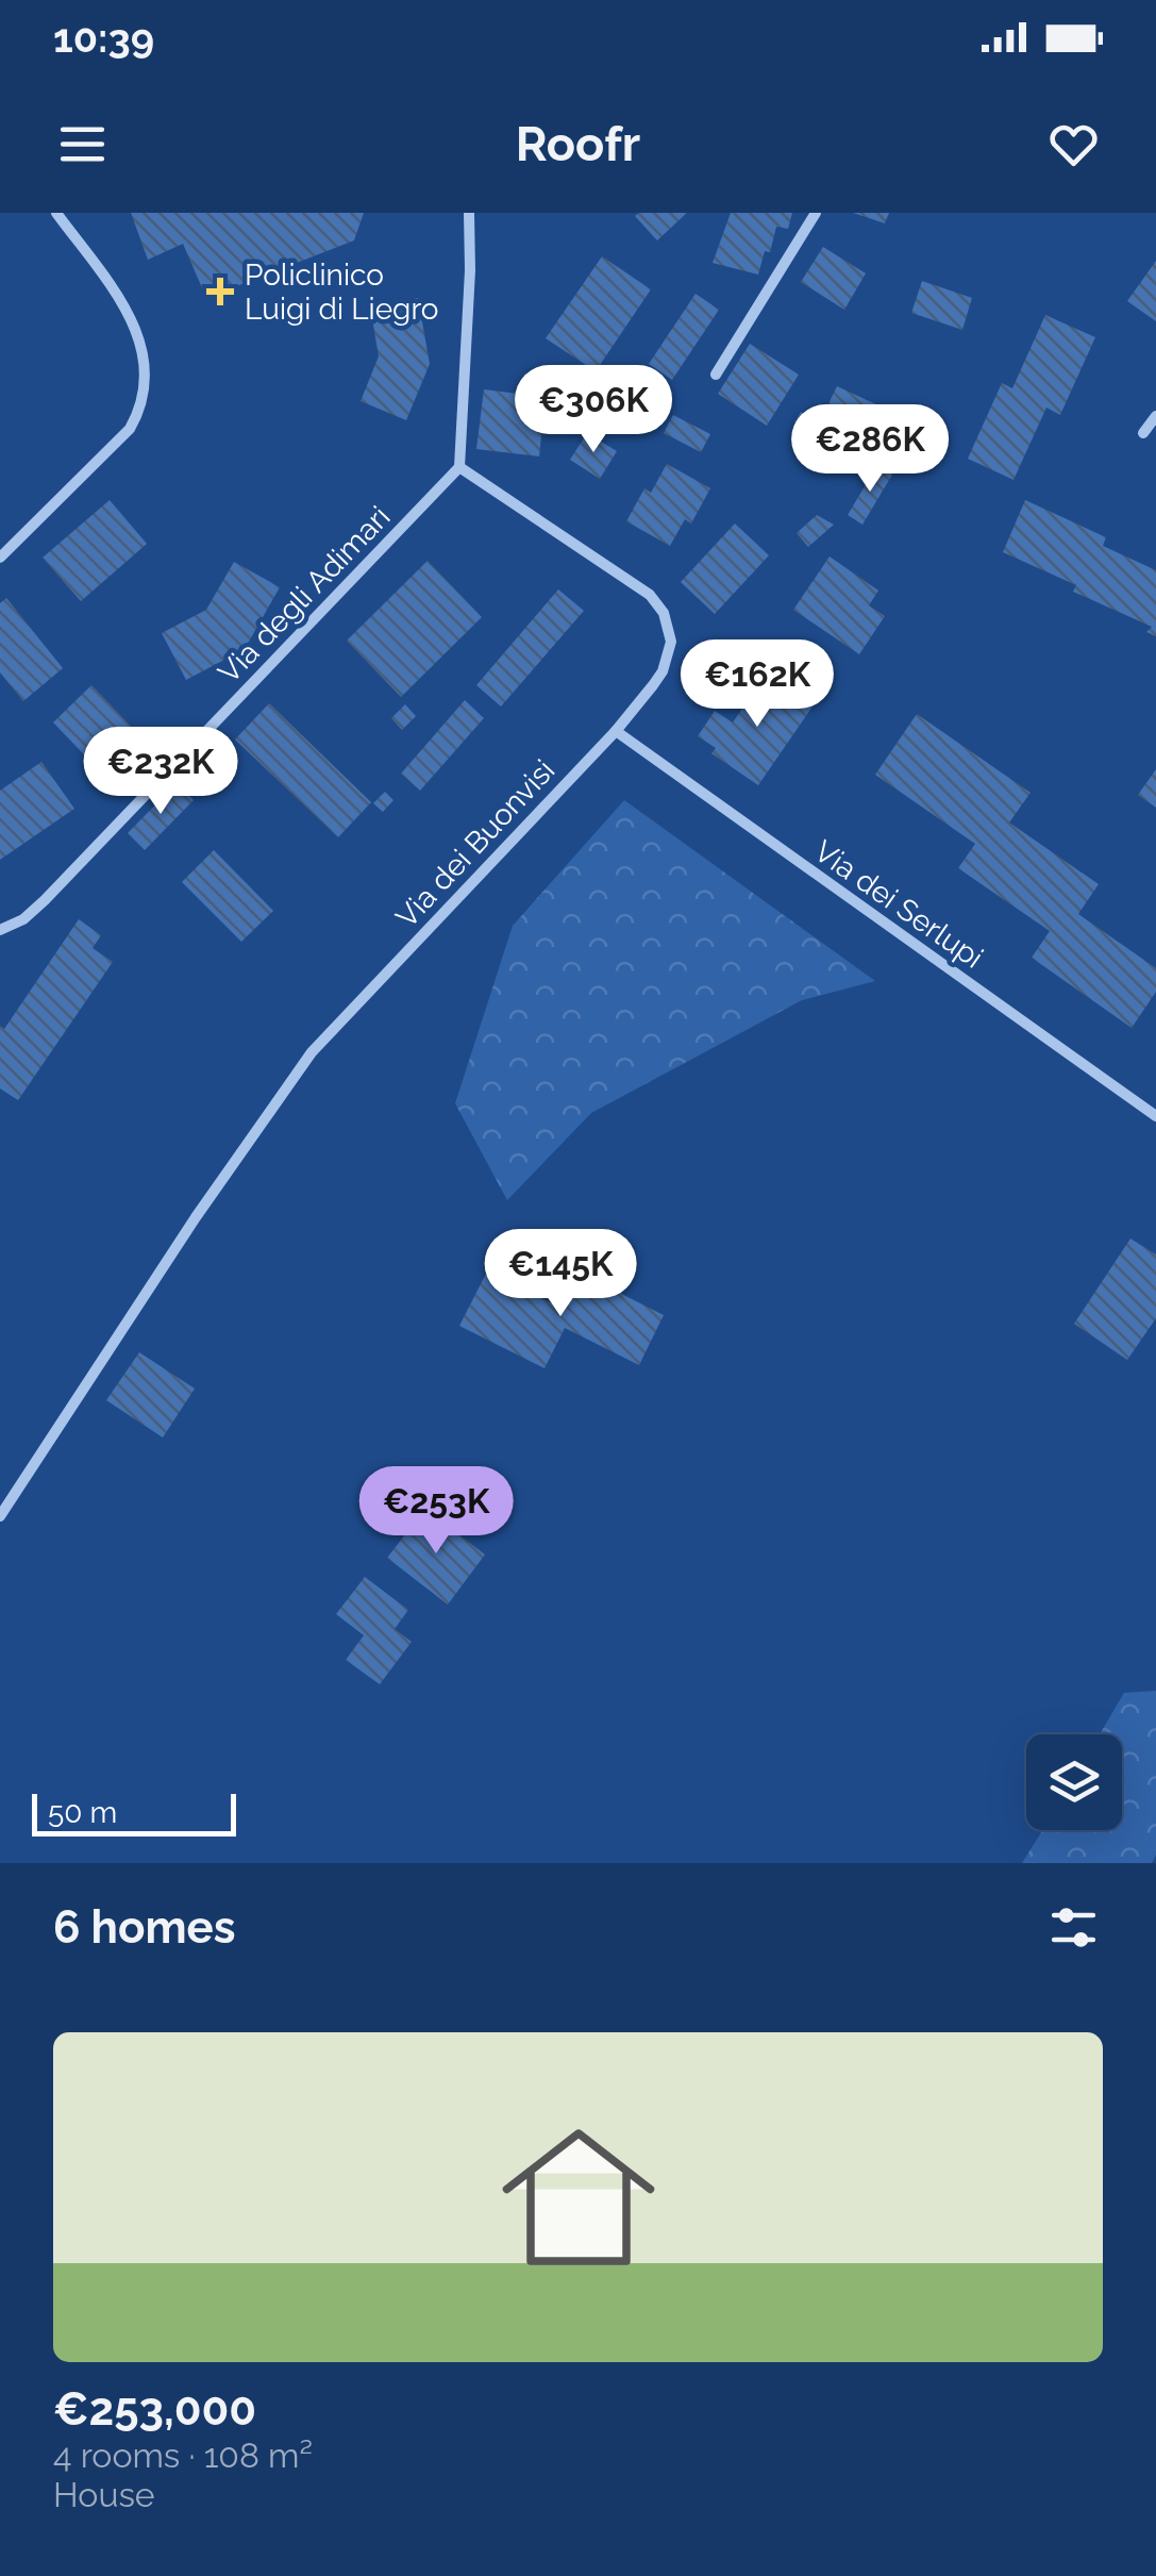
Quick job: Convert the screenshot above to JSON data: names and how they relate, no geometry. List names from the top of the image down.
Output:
{
  "streets": {
    "street": ["Via degli Adimari", "Via dei Buonvisi", "Via dei Serlupi"]
  },
  "crossings": [
    ["Via degli Adimari", "Via dei Buonvisi"],
    ["Via dei Buonvisi", "Via dei Serlupi"]
  ],
  "places": {
    "health": ["Policlinico Luigi di Liegro"]
  },
  "scale_bar": "50 m",
  "page": {
    "status": "10:39",
    "header": "Roofr",
    "price": [
      "€306K",
      "€286K",
      "€162K",
      "€232K",
      "€145K",
      "€253K"
    ],
    "scale": "50 m",
    "heading": "6 homes",
    "list": [
      {
        "name": "€253,000",
        "note": "4 rooms · 108 m² · House"
      }
    ]
  }
}
